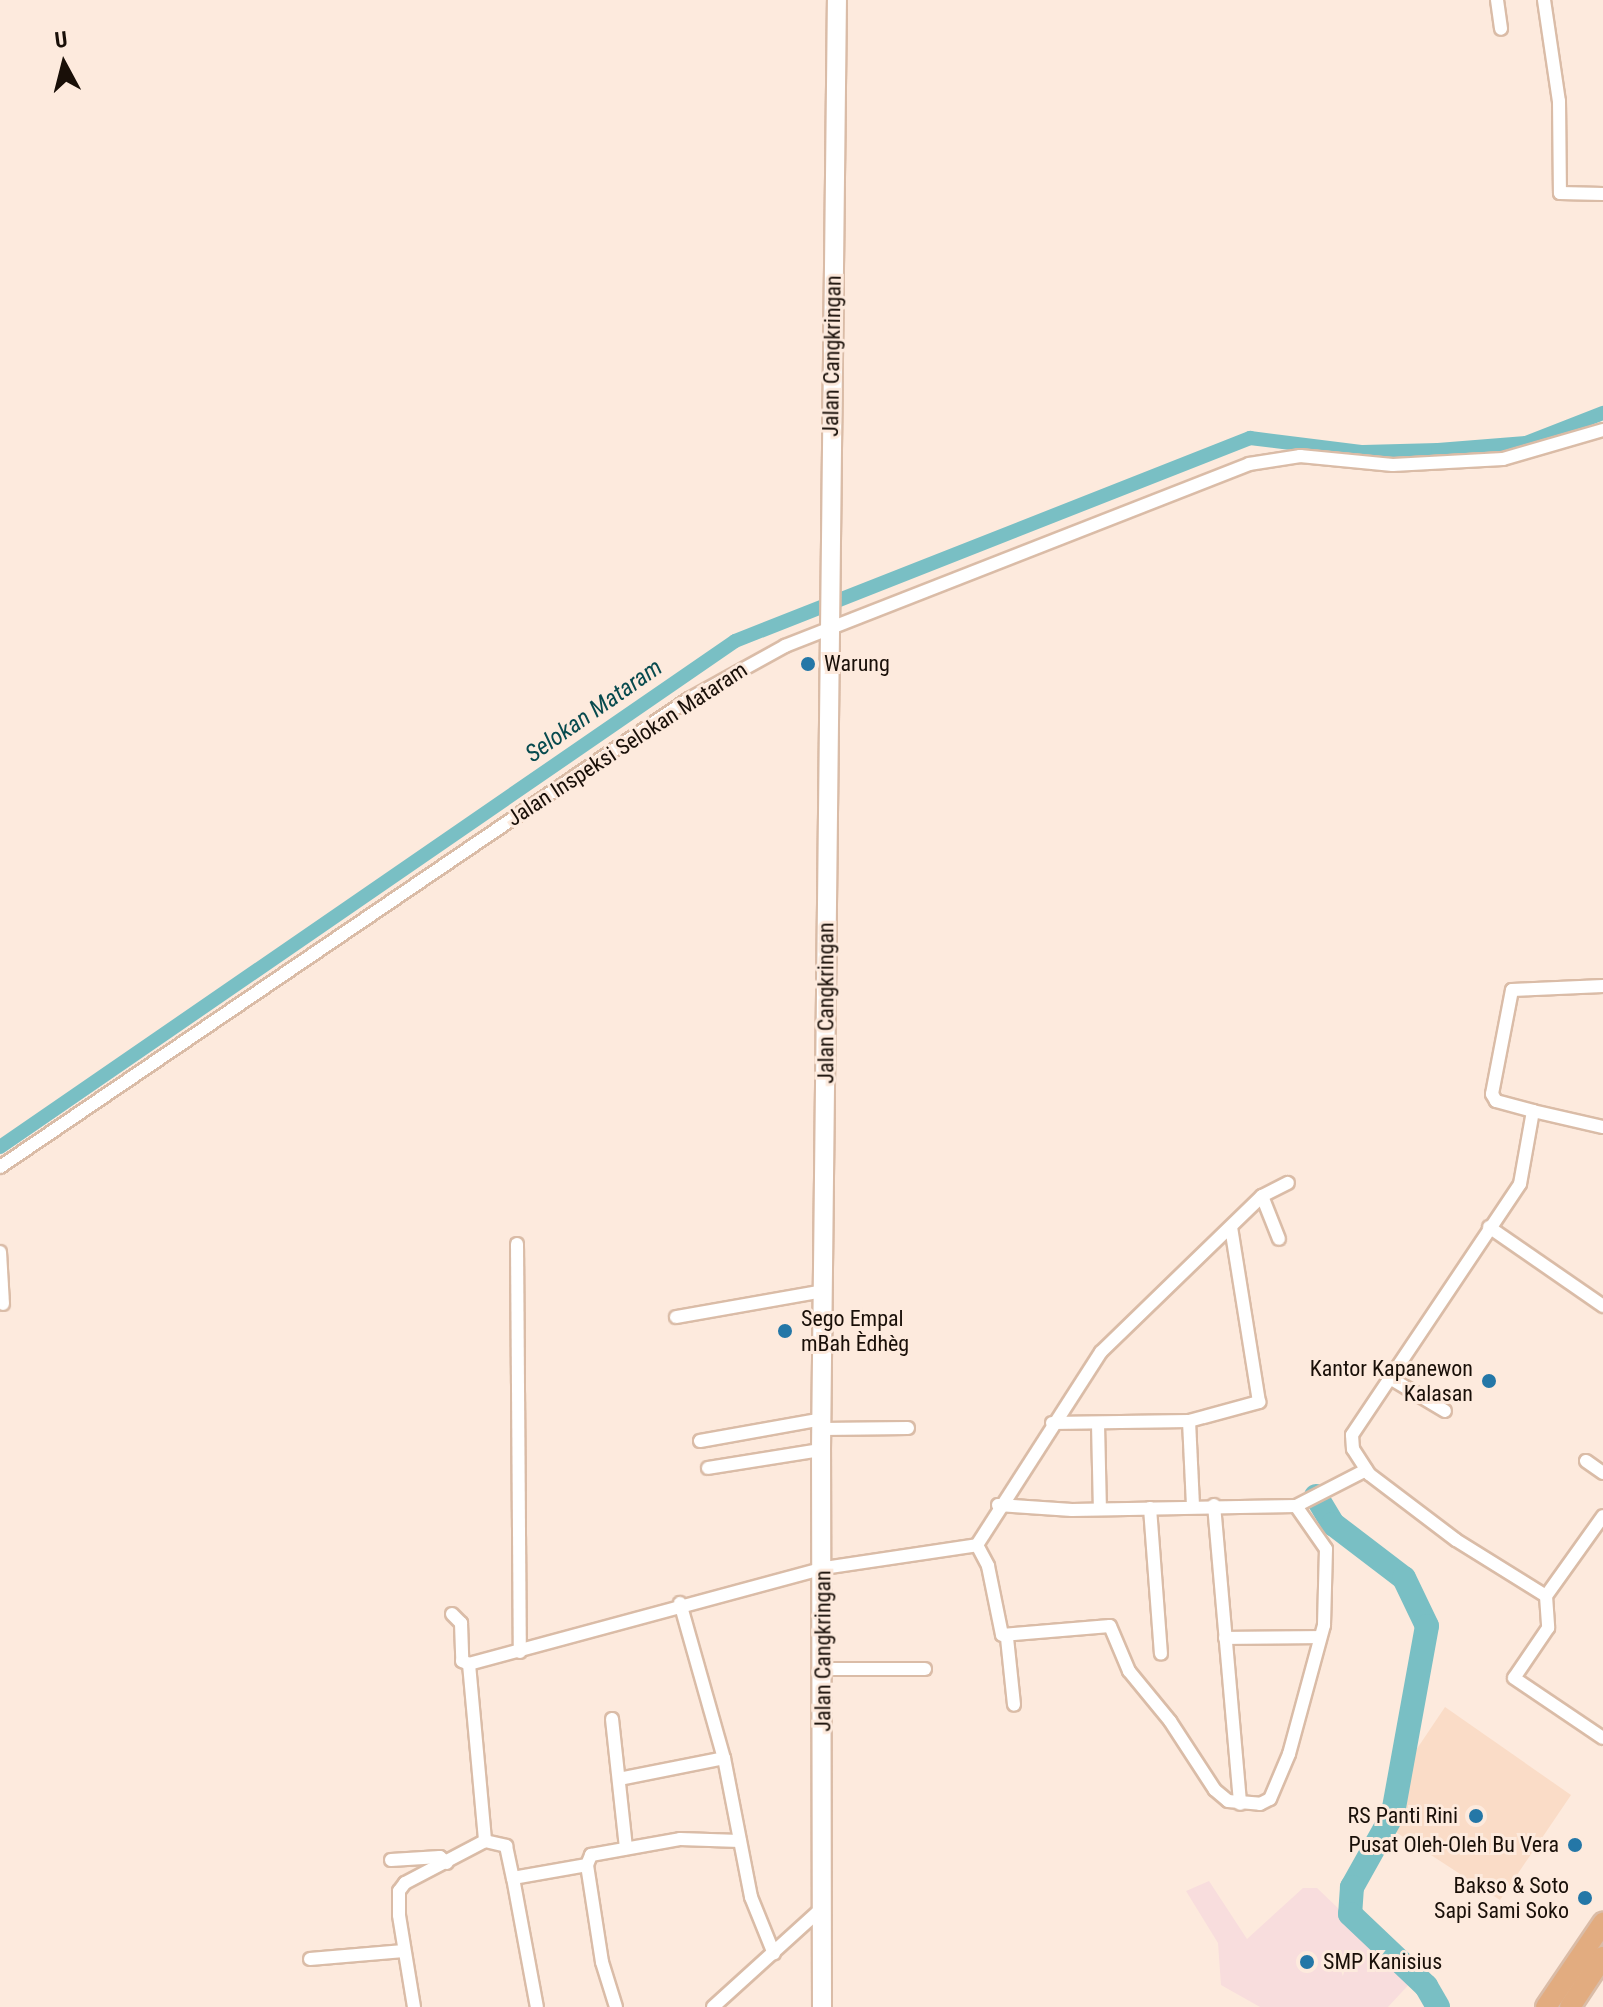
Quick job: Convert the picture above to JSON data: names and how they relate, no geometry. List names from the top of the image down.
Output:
{
  "streets": {
    "main road": ["Jalan Cangkringan"],
    "street": ["Jalan Inspeksi Selokan Mataram"]
  },
  "crossings": [
    ["Jalan Cangkringan", "Jalan Inspeksi Selokan Mataram"]
  ],
  "water": ["Selokan Mataram"],
  "places": [
    "Warung",
    "Sego Empal mBah Èdhèg",
    "Kantor Kapanewon Kalasan",
    "RS Panti Rini",
    "Pusat Oleh-Oleh Bu Vera",
    "Bakso & Soto Sapi Sami Soko",
    "SMP Kanisius"
  ],
  "north": "top"
}
